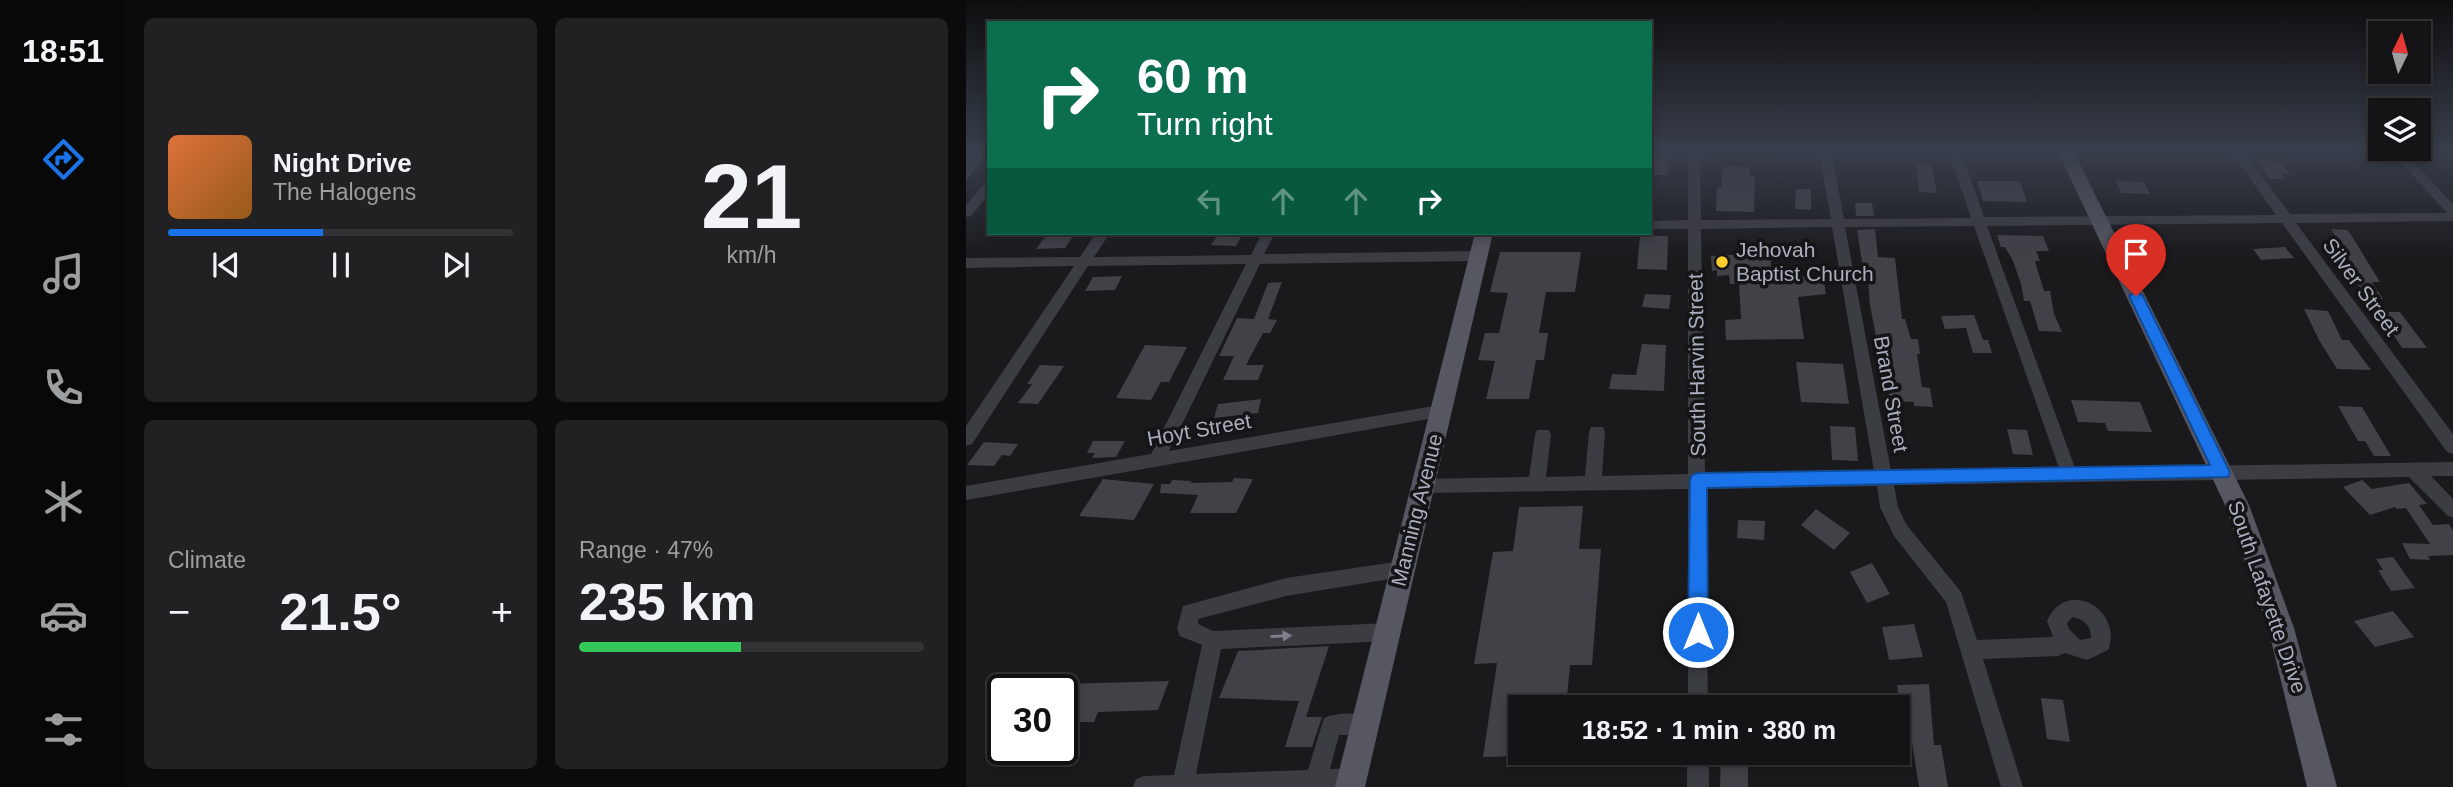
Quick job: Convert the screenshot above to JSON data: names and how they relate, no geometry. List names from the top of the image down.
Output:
{
  "streets": {
    "main road": ["Manning Avenue", "South Lafayette Drive"],
    "street": [
      "Silver Street",
      "South Harvin Street",
      "Brand Street",
      "Hoyt Street"
    ]
  },
  "crossings": [
    ["Hoyt Street", "Manning Avenue"]
  ],
  "places": ["Jehovah Baptist Church"],
  "north": "top",
  "page": {
    "tabs": "18:51",
    "tile": [
      ["21", "km/h"],
      "Climate",
      ["Range · 47%", "235 km"]
    ],
    "turn": ["60 m", "Turn right"],
    "song": ["Night Drive", "The Halogens"],
    "heat": ["−", "21.5°", "+"],
    "limit": "30",
    "trip": "18:52 · 1 min · 380 m"
  }
}
